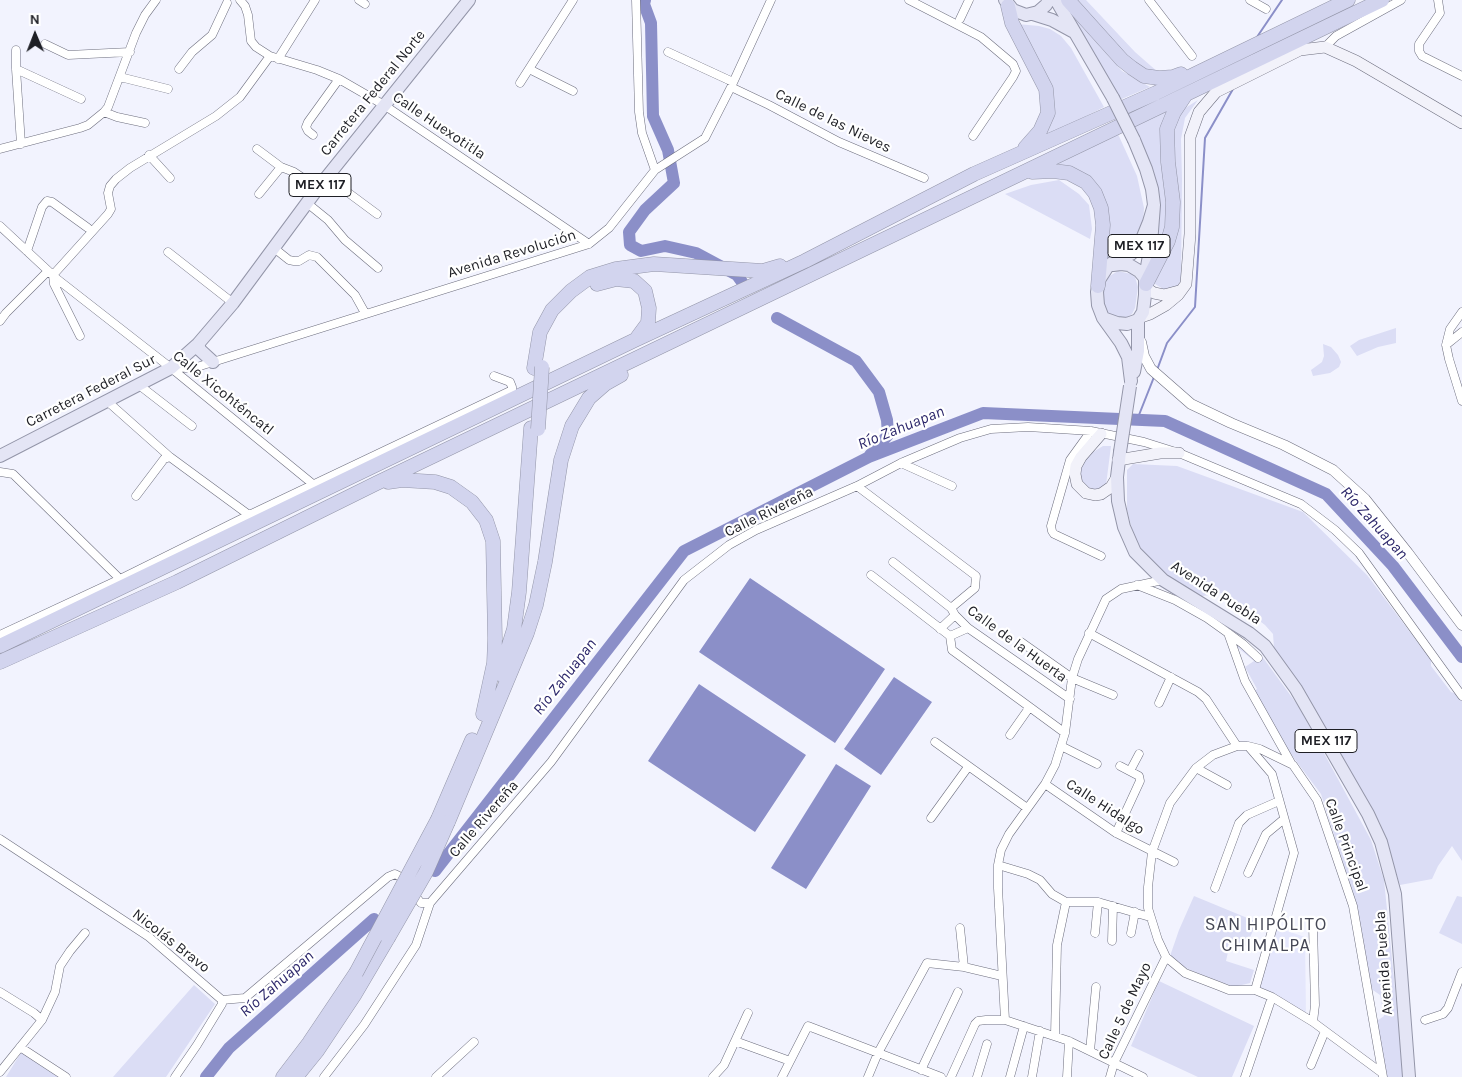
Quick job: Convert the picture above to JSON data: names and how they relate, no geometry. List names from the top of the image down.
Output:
{
  "streets": {
    "main road": [
      "Carretera Federal Norte",
      "MEX 117",
      "Carretera Federal Sur",
      "Avenida Puebla"
    ],
    "street": [
      "Calle de las Nieves",
      "Calle Huexotitla",
      "Avenida Revolución",
      "Calle Xicohténcatl",
      "Calle Rivereña",
      "Calle de la Huerta",
      "Calle Hidalgo",
      "Calle Principal",
      "Nicolás Bravo",
      "Calle 5 de Mayo"
    ]
  },
  "crossings": [
    ["Carretera Federal Norte", "Calle Huexotitla"],
    ["Carretera Federal Norte", "Avenida Revolución"],
    ["Carretera Federal Norte", "Carretera Federal Sur"],
    ["Carretera Federal Norte", "Calle Xicohténcatl"],
    ["Calle de las Nieves", "Avenida Revolución"],
    ["Calle Huexotitla", "Avenida Revolución"],
    ["MEX 117", "Avenida Puebla"],
    ["Avenida Revolución", "Carretera Federal Sur"],
    ["Avenida Revolución", "Calle Xicohténcatl"],
    ["Carretera Federal Sur", "Calle Xicohténcatl"],
    ["Calle Hidalgo", "Calle Principal"],
    ["Calle Principal", "Calle 5 de Mayo"]
  ],
  "districts": ["SAN HIPÓLITO CHIMALPA"],
  "water": ["Río Zahuapan"],
  "north": "top"
}
